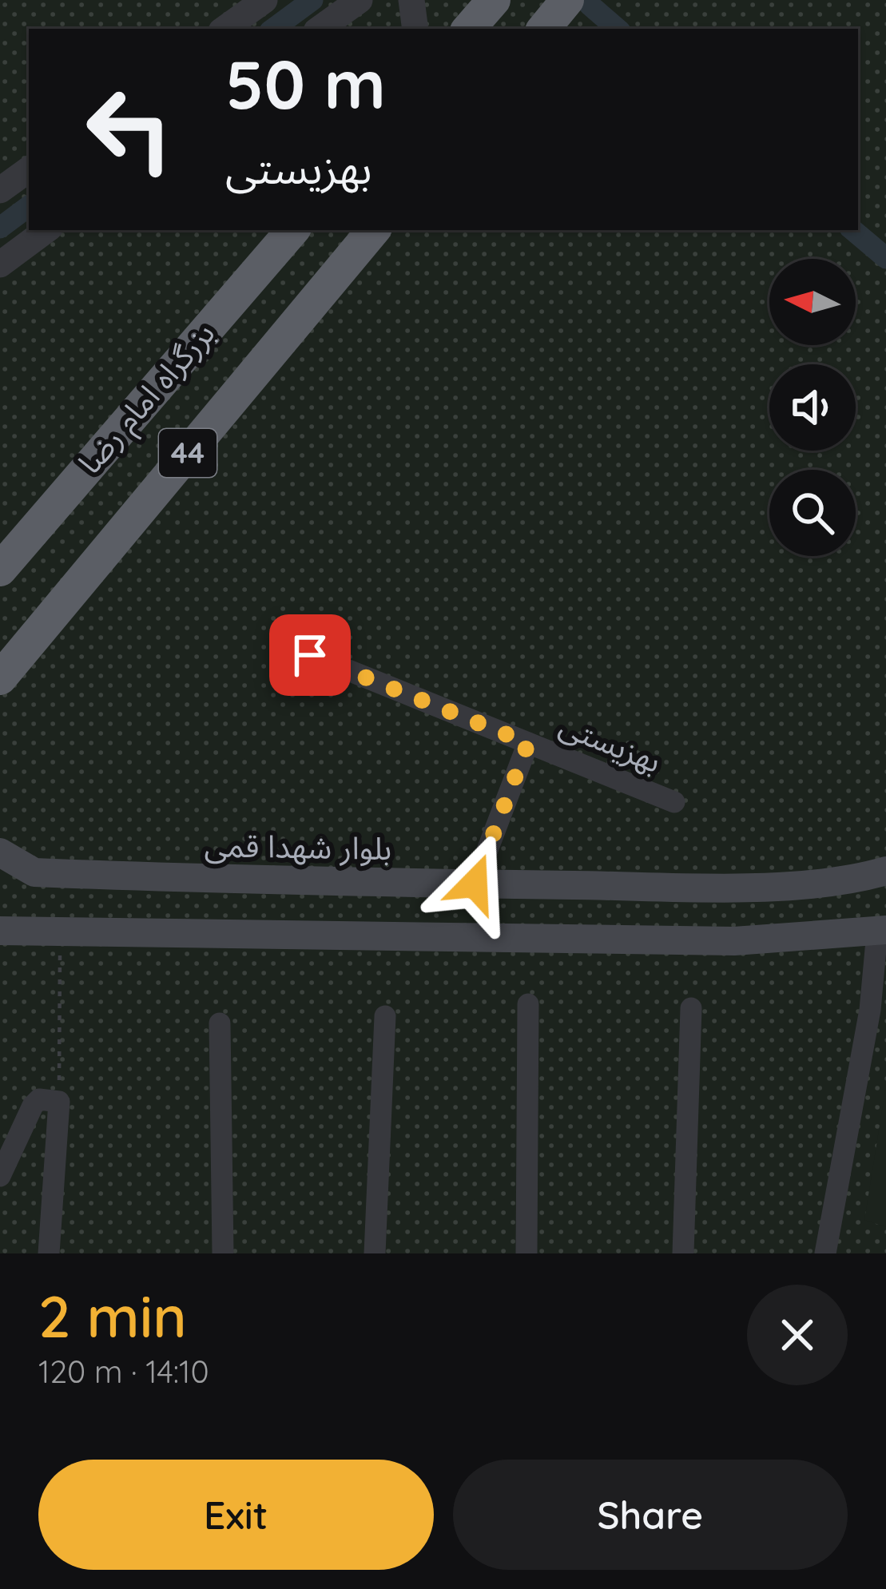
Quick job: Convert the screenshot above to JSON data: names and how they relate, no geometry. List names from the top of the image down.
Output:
{
  "streets": {
    "highway": ["بزرگراه امام رضا", "44"],
    "main road": ["بلوار شهدا قمی"],
    "street": ["بهزیستی"]
  },
  "north": "left",
  "page": {
    "turn": ["50 m", "بهزیستی"],
    "heading": ["2 min", "120 m · 14:10"],
    "buttons": ["Exit", "Share"]
  }
}
